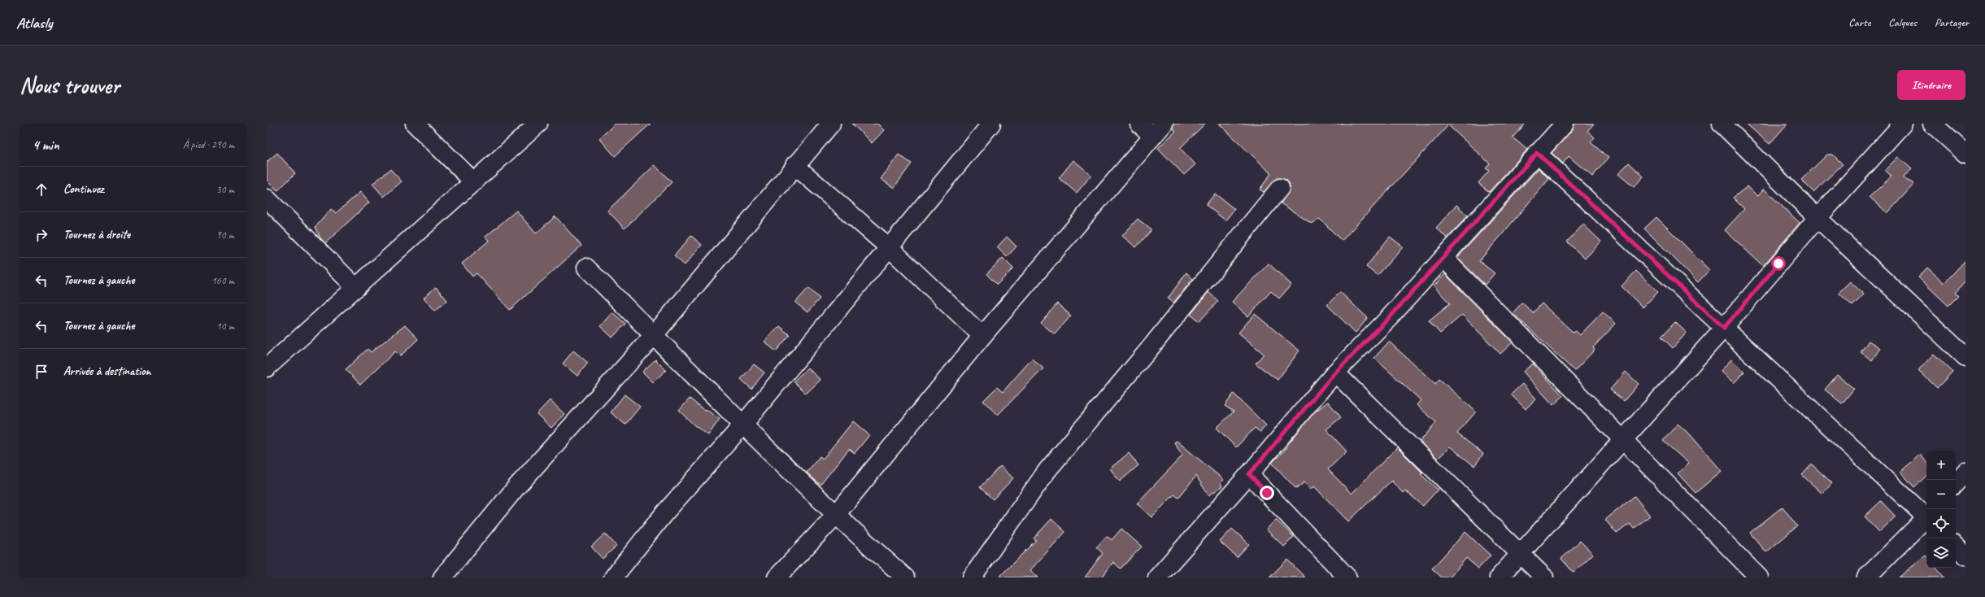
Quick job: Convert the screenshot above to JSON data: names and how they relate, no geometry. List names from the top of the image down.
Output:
{
  "page": {
    "header": "Atlasly",
    "nav": ["Carte", "Calques", "Partager"],
    "buttons": "Itinéraire",
    "title": "Nous trouver",
    "heading": ["4 min", "À pied · 290 m"],
    "list": [
      ["Continuez", "30 m"],
      ["Tournez à droite", "90 m"],
      ["Tournez à gauche", "160 m"],
      ["Tournez à gauche", "10 m"],
      "Arrivée à destination"
    ],
    "map_buttons": ["+", "−"]
  }
}
